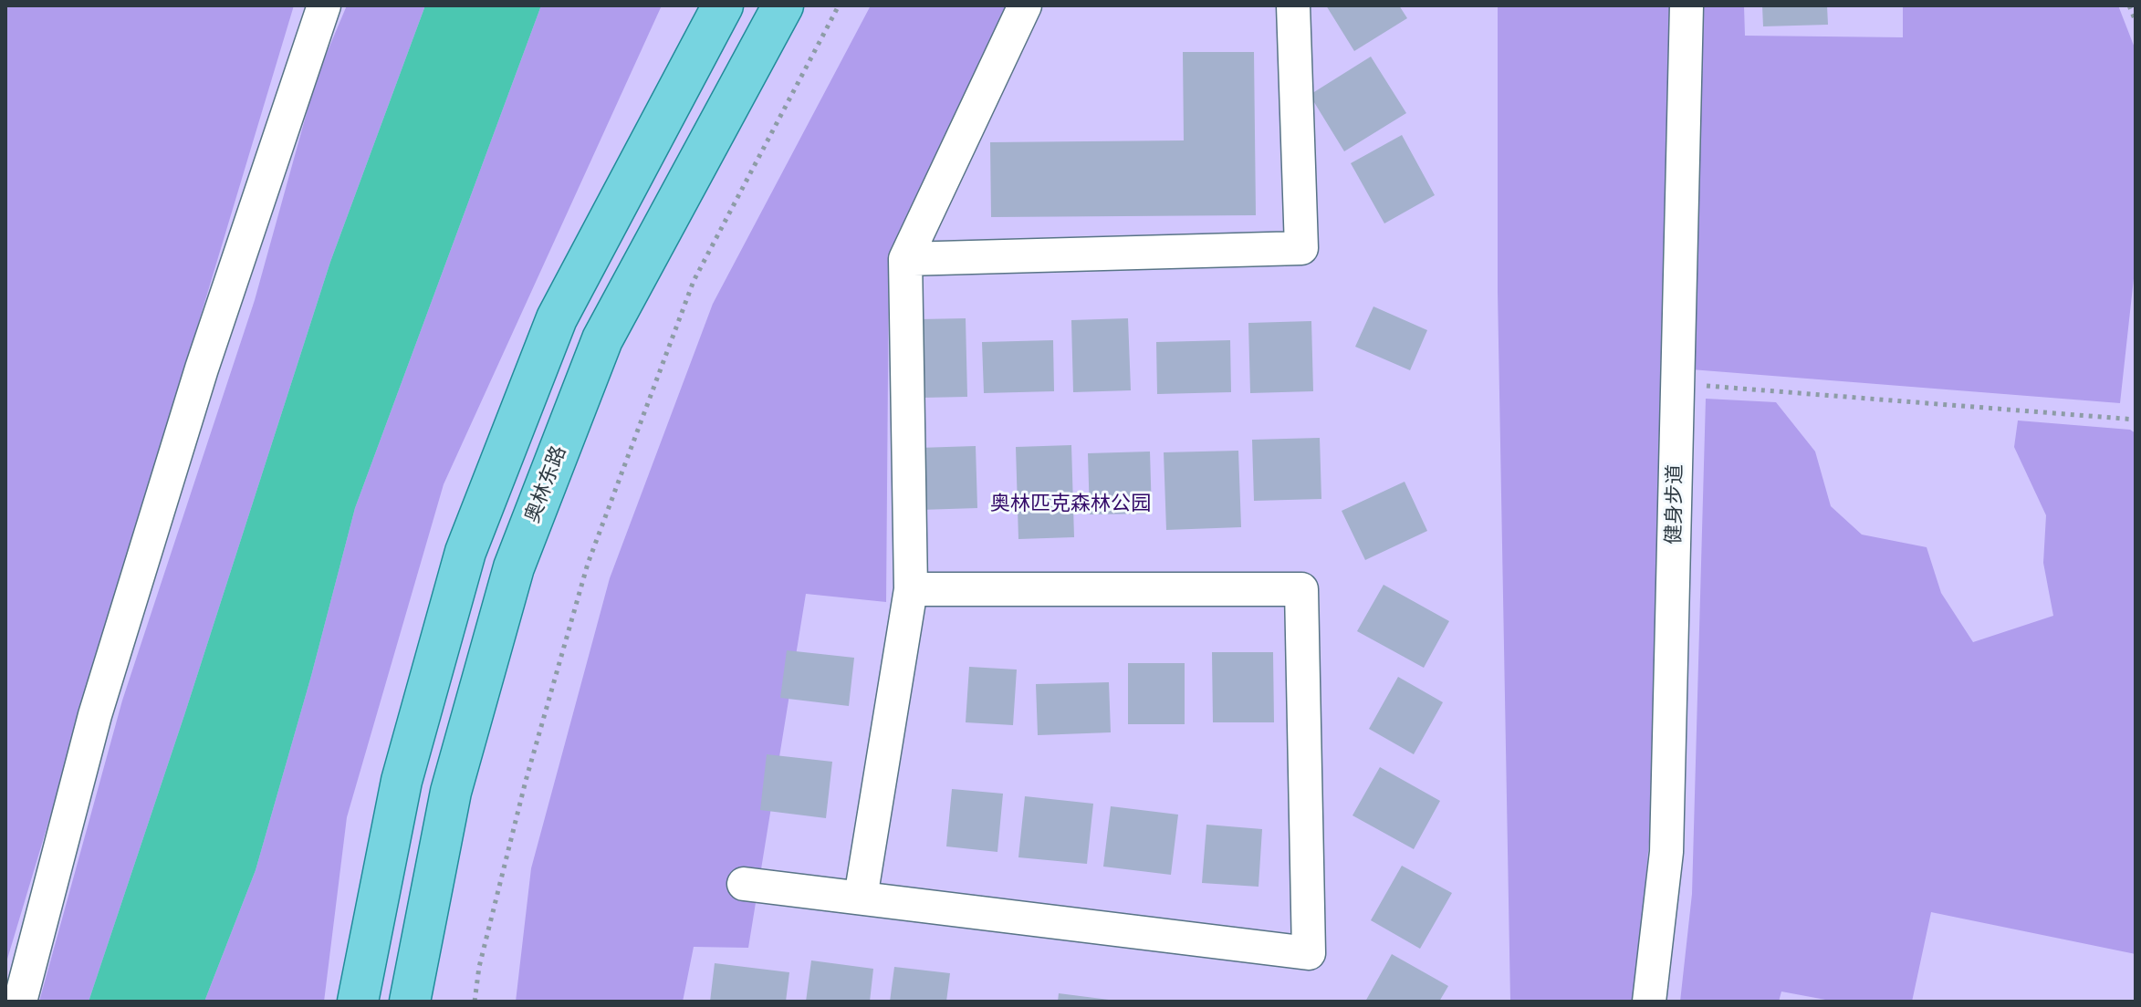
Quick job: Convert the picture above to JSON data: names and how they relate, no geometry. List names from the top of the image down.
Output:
{
  "streets": {
    "main road": ["奥林东路"],
    "street": ["健身步道"]
  },
  "parks": ["奥林匹克森林公园"]
}
